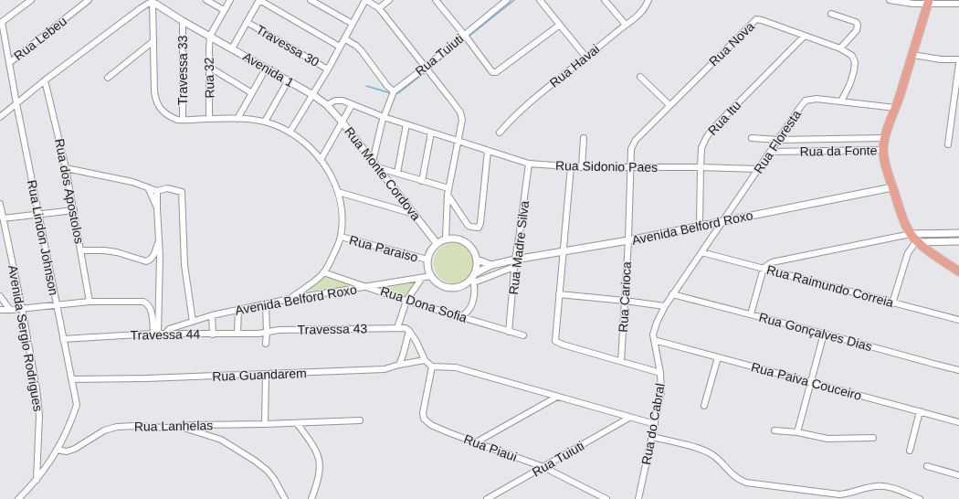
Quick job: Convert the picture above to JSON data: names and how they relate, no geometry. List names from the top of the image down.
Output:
{
  "streets": {
    "street": [
      "Rua Lebeu",
      "Rua Nova",
      "Travessa 30",
      "Rua Tuiuti",
      "Rua Havai",
      "Avenida 1",
      "Travessa 33",
      "Rua 32",
      "Rua Itu",
      "Rua Floresta",
      "Rua da Fonte",
      "Rua Sidonio Paes",
      "Rua Monte Cordova",
      "Rua dos Apostolos",
      "Avenida Belford Roxo",
      "Rua Lindon Johnson",
      "Rua Madre Silva",
      "Rua Paraiso",
      "Rua Raimundo Correia",
      "Rua Carioca",
      "Rua Dona Sofia",
      "Travessa 43",
      "Rua Gonçalves Dias",
      "Travessa 44",
      "Avenida Sergio Rodrigues",
      "Rua Guandarem",
      "Rua Paiva Couceiro",
      "Rua do Cabral",
      "Rua Lanhelas",
      "Rua Piaui"
    ]
  },
  "crossings": [
    ["Rua Lebeu", "Rua Lindon Johnson"],
    ["Rua Nova", "Rua Itu"],
    ["Rua Nova", "Rua Floresta"],
    ["Rua Nova", "Rua Carioca"],
    ["Rua Tuiuti", "Rua Piaui"],
    ["Avenida 1", "Travessa 33"],
    ["Avenida 1", "Rua 32"],
    ["Avenida 1", "Rua Sidonio Paes"],
    ["Avenida 1", "Rua Monte Cordova"],
    ["Rua Itu", "Rua Sidonio Paes"],
    ["Rua Itu", "Avenida Belford Roxo"],
    ["Rua Floresta", "Rua da Fonte"],
    ["Rua Floresta", "Rua Sidonio Paes"],
    ["Rua Floresta", "Avenida Belford Roxo"],
    ["Rua Floresta", "Rua Raimundo Correia"],
    ["Rua Floresta", "Rua Gonçalves Dias"],
    ["Rua Floresta", "Rua do Cabral"],
    ["Rua Sidonio Paes", "Rua Monte Cordova"],
    ["Rua Sidonio Paes", "Rua Madre Silva"],
    ["Rua Sidonio Paes", "Rua Carioca"],
    ["Rua Monte Cordova", "Avenida Belford Roxo"],
    ["Rua Monte Cordova", "Rua Paraiso"],
    ["Avenida Belford Roxo", "Rua Madre Silva"],
    ["Avenida Belford Roxo", "Rua Paraiso"],
    ["Avenida Belford Roxo", "Rua Carioca"],
    ["Avenida Belford Roxo", "Rua Dona Sofia"],
    ["Avenida Belford Roxo", "Travessa 44"],
    ["Rua Lindon Johnson", "Travessa 44"],
    ["Rua Lindon Johnson", "Rua Guandarem"],
    ["Rua Lindon Johnson", "Rua Lanhelas"],
    ["Rua Madre Silva", "Rua Dona Sofia"],
    ["Travessa 43", "Travessa 44"],
    ["Rua Paiva Couceiro", "Rua do Cabral"]
  ]
}
